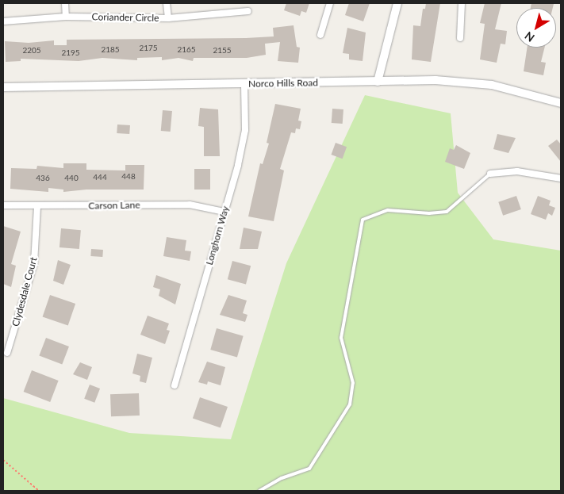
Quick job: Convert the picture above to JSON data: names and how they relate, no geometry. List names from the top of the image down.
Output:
{
  "streets": {
    "street": [
      "Coriander Circle",
      "Norco Hills Road",
      "Carson Lane",
      "Longhorn Way",
      "Clydesdale Court"
    ]
  },
  "crossings": [
    ["Norco Hills Road", "Longhorn Way"],
    ["Carson Lane", "Longhorn Way"],
    ["Carson Lane", "Clydesdale Court"]
  ],
  "house_numbers": [
    "2175",
    "2185",
    "2165",
    "2205",
    "2155",
    "2195",
    "448",
    "444",
    "436",
    "440"
  ],
  "north": "bottom left"
}
